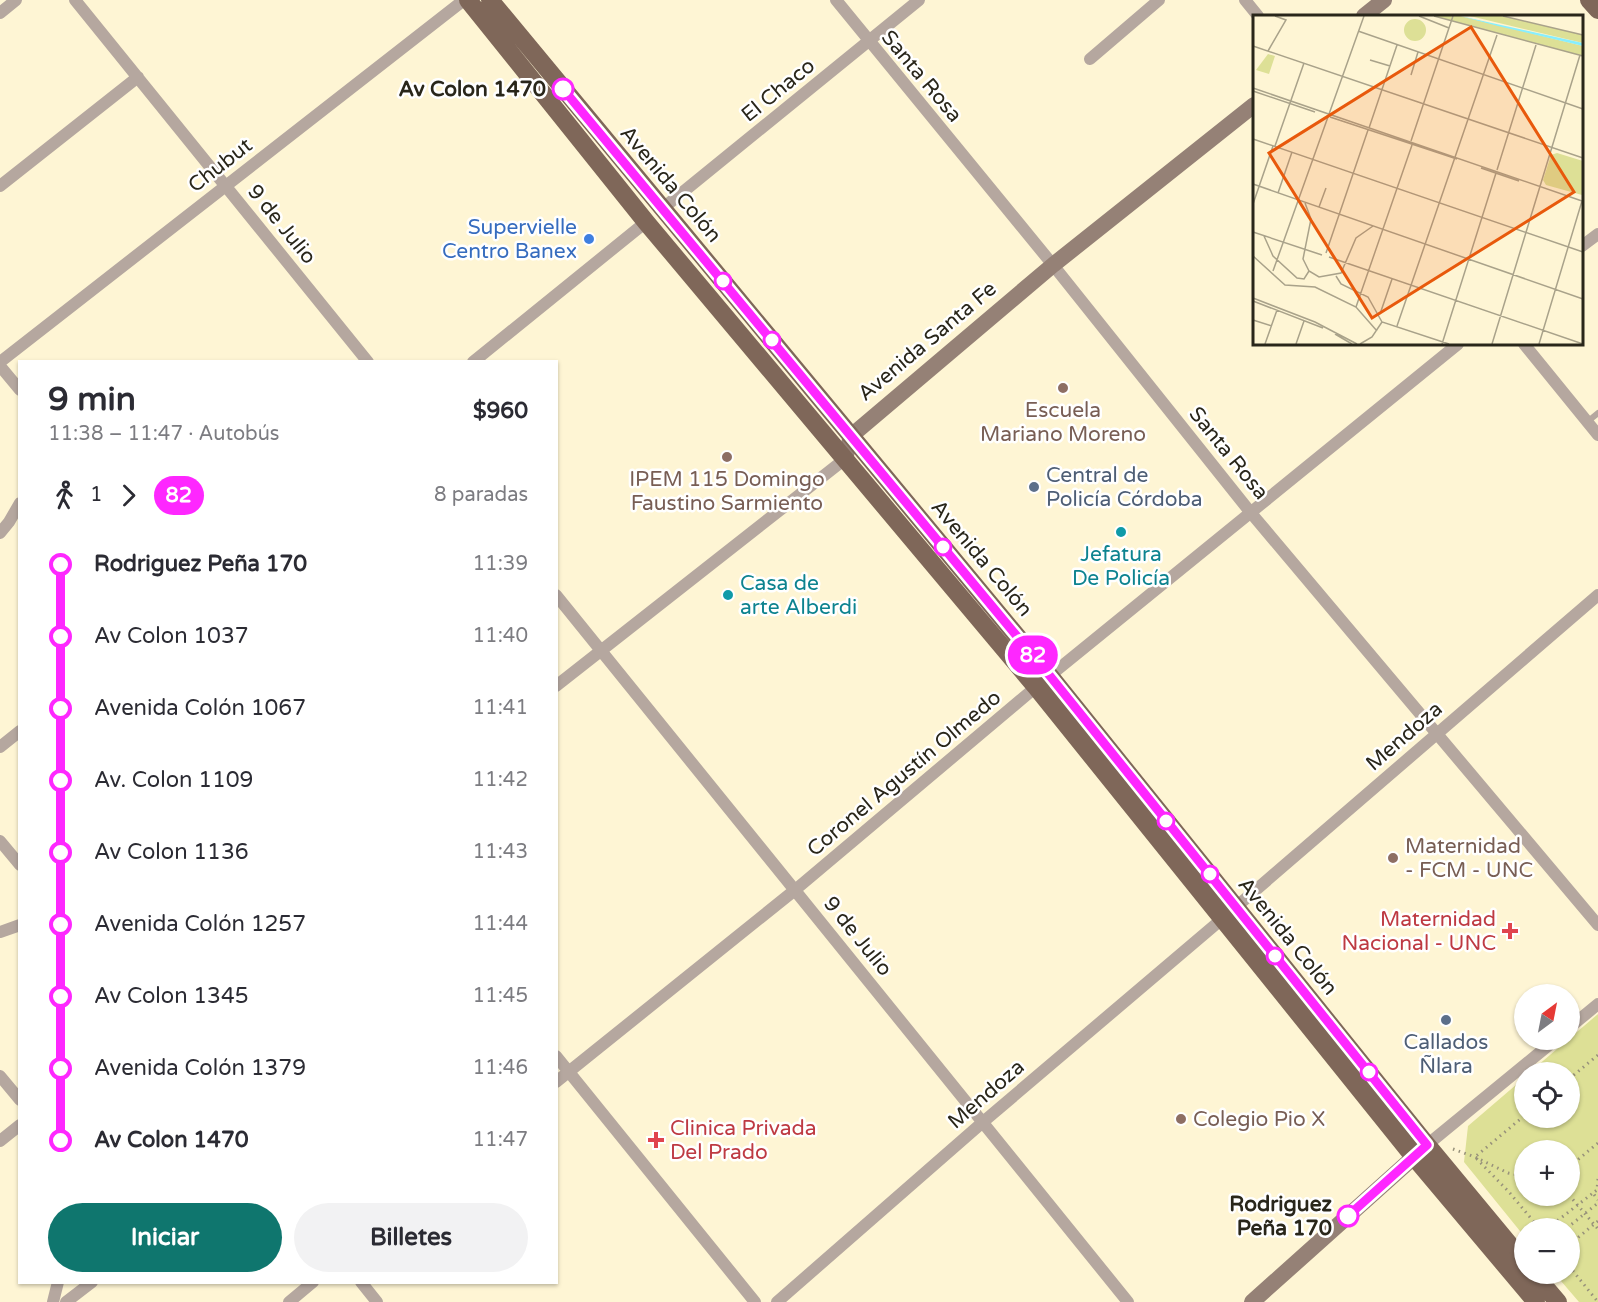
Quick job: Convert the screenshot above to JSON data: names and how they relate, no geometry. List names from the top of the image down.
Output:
{
  "streets": {
    "main road": ["Avenida Colón", "Avenida Santa Fe"],
    "street": [
      "Santa Rosa",
      "El Chaco",
      "Chubut",
      "9 de Julio",
      "Mendoza",
      "Coronel Agustín Olmedo"
    ]
  },
  "crossings": [
    ["Santa Rosa", "El Chaco"],
    ["Santa Rosa", "Avenida Santa Fe"],
    ["Santa Rosa", "Mendoza"],
    ["Santa Rosa", "Coronel Agustín Olmedo"],
    ["El Chaco", "Avenida Colón"],
    ["Chubut", "Avenida Colón"],
    ["Chubut", "9 de Julio"],
    ["Avenida Colón", "Avenida Santa Fe"],
    ["Avenida Colón", "Mendoza"],
    ["Avenida Colón", "Coronel Agustín Olmedo"],
    ["9 de Julio", "Mendoza"],
    ["9 de Julio", "Coronel Agustín Olmedo"]
  ],
  "places": {
    "other": [
      "Av Colon 1470",
      "Supervielle Centro Banex",
      "Escuela Mariano Moreno",
      "IPEM 115 Domingo Faustino Sarmiento",
      "Central de Policía Córdoba",
      "Jefatura De Policía",
      "Casa de arte Alberdi",
      "Maternidad - FCM - UNC",
      "Callados Ñlara",
      "Colegio Pio X",
      "Rodriguez Peña 170"
    ],
    "health": ["Maternidad Nacional - UNC", "Clinica Privada Del Prado"]
  },
  "lines": ["bus line 82"],
  "north": "top right",
  "page": {
    "on_map": "82",
    "heading": ["9 min", "11:38 – 11:47 · Autobús", "$960"],
    "legs": ["1", "82", "8 paradas"],
    "list": [
      {
        "name": "Rodriguez Peña 170",
        "value": "11:39"
      },
      {
        "name": "Av Colon 1037",
        "value": "11:40"
      },
      {
        "name": "Avenida Colón 1067",
        "value": "11:41"
      },
      {
        "name": "Av. Colon 1109",
        "value": "11:42"
      },
      {
        "name": "Av Colon 1136",
        "value": "11:43"
      },
      {
        "name": "Avenida Colón 1257",
        "value": "11:44"
      },
      {
        "name": "Av Colon 1345",
        "value": "11:45"
      },
      {
        "name": "Avenida Colón 1379",
        "value": "11:46"
      },
      {
        "name": "Av Colon 1470",
        "value": "11:47"
      }
    ],
    "map_buttons": ["+", "−"],
    "buttons": ["Iniciar", "Billetes"]
  }
}
